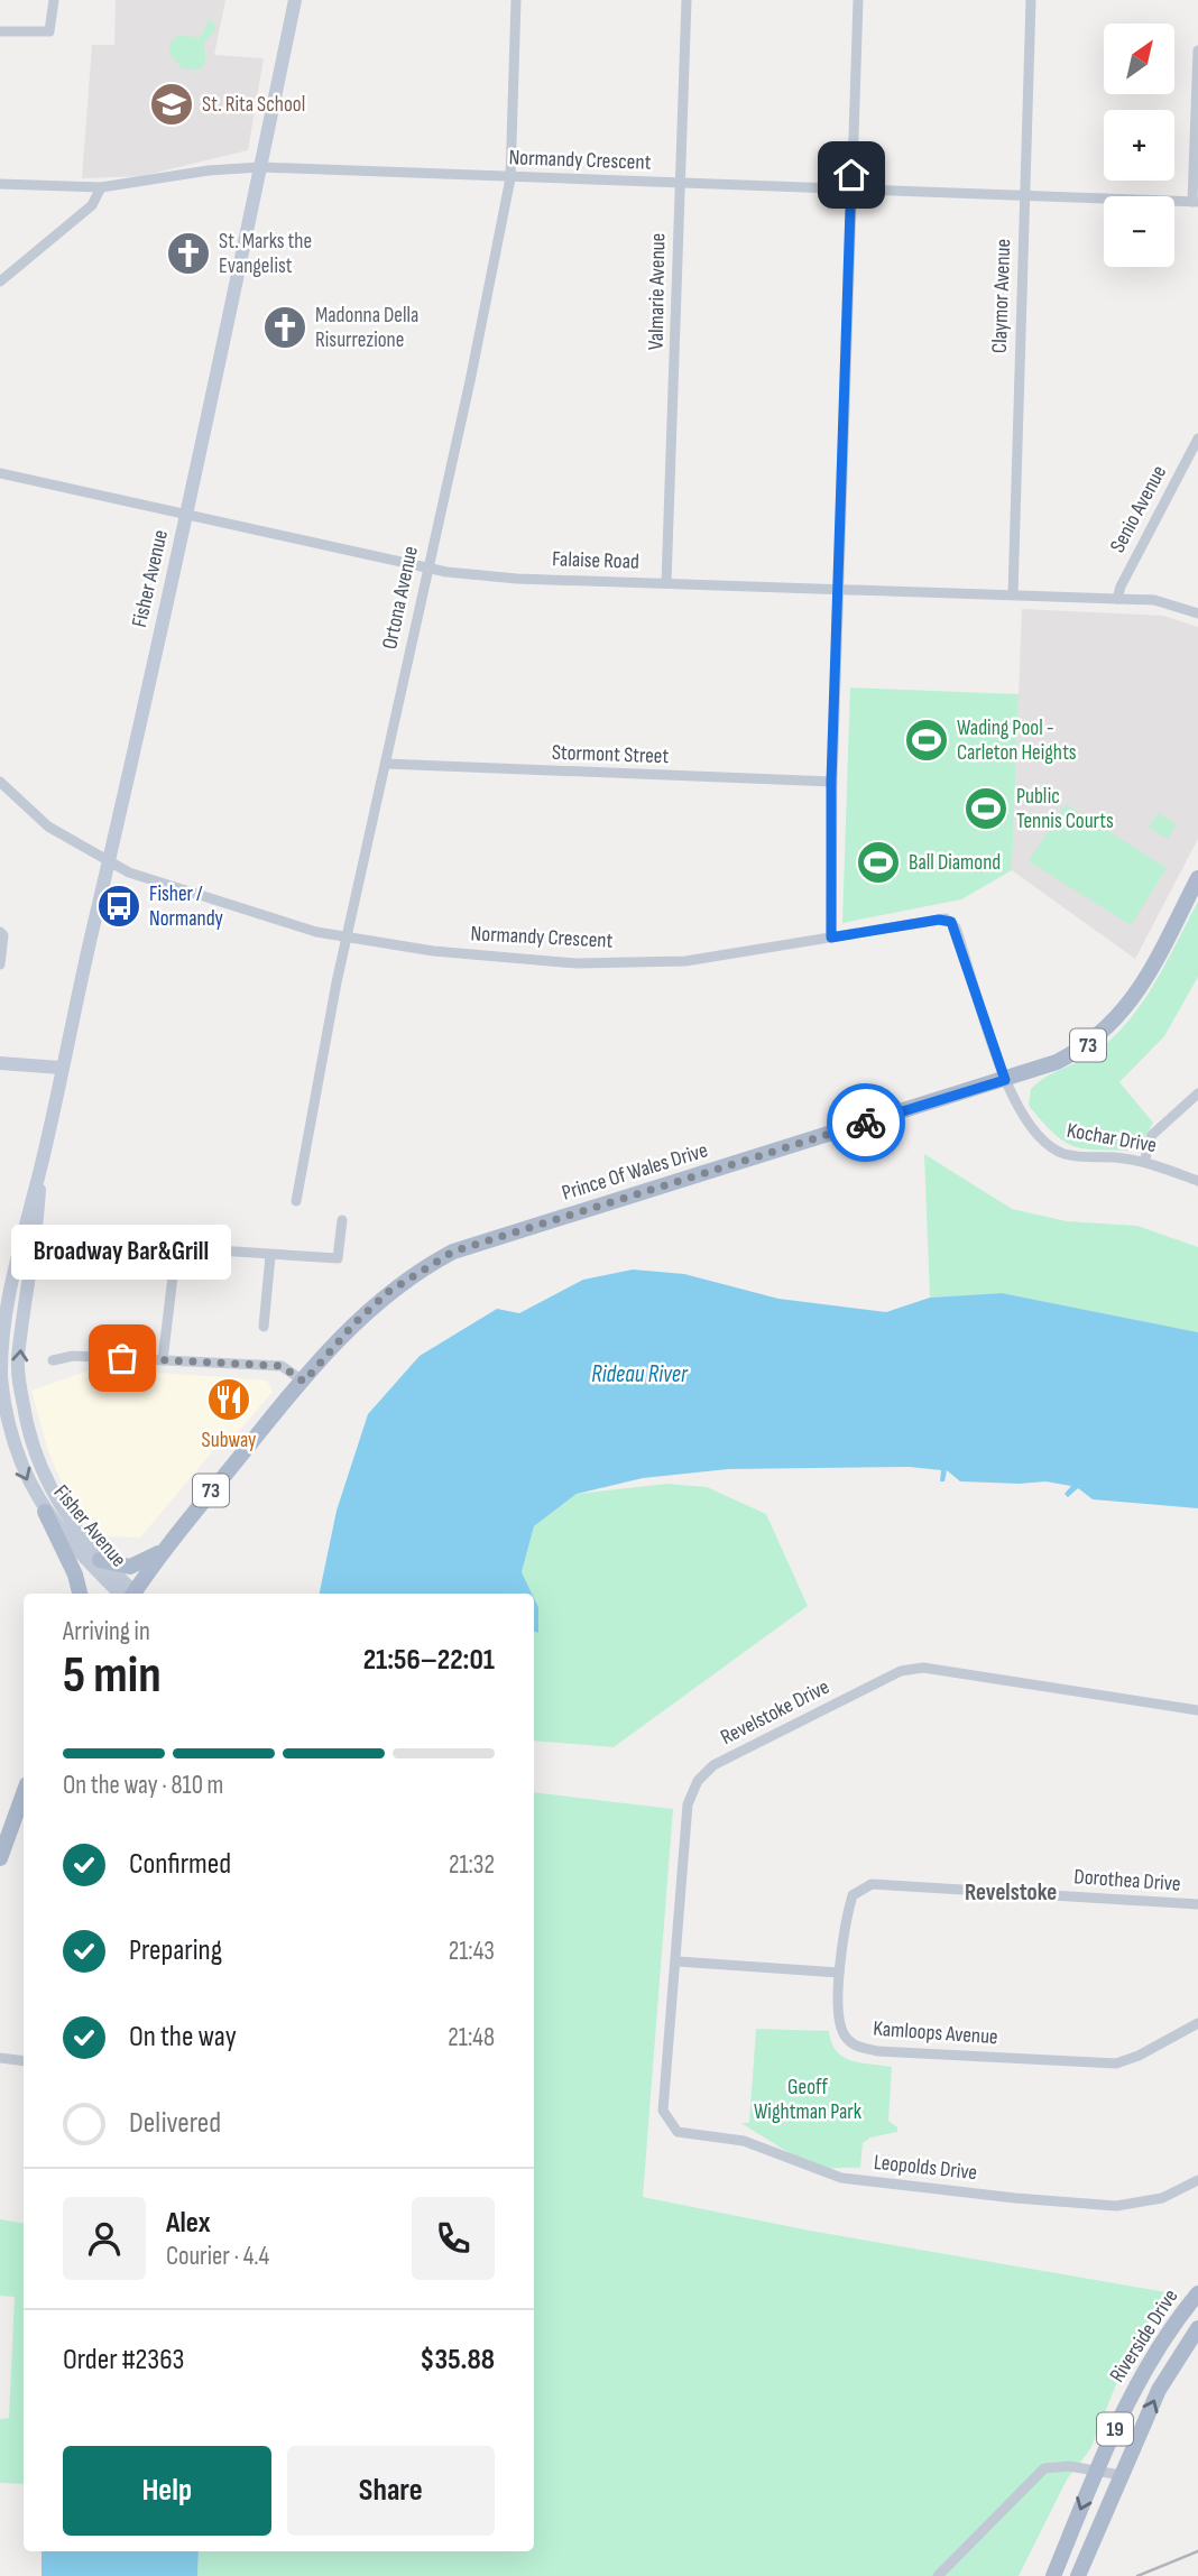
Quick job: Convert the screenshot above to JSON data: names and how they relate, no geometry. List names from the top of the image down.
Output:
{
  "streets": {
    "main road": [
      "Fisher Avenue",
      "73",
      "Prince Of Wales Drive",
      "Riverside Drive",
      "19"
    ],
    "street": [
      "Normandy Crescent",
      "Valmarie Avenue",
      "Claymor Avenue",
      "Senio Avenue",
      "Falaise Road",
      "Ortona Avenue",
      "Stormont Street",
      "Kochar Drive",
      "Revelstoke Drive",
      "Dorothea Drive",
      "Kamloops Avenue",
      "Leopolds Drive"
    ]
  },
  "crossings": [
    ["Normandy Crescent", "Valmarie Avenue"],
    ["Normandy Crescent", "Claymor Avenue"],
    ["Normandy Crescent", "Fisher Avenue"],
    ["Normandy Crescent", "Ortona Avenue"],
    ["Normandy Crescent", "Kochar Drive"],
    ["Normandy Crescent", "Prince Of Wales Drive"],
    ["Valmarie Avenue", "Falaise Road"],
    ["Claymor Avenue", "Falaise Road"],
    ["Senio Avenue", "Falaise Road"],
    ["Falaise Road", "Fisher Avenue"],
    ["Falaise Road", "Ortona Avenue"],
    ["Ortona Avenue", "Stormont Street"],
    ["Kochar Drive", "Prince Of Wales Drive"],
    ["Revelstoke Drive", "Leopolds Drive"],
    ["Dorothea Drive", "Kamloops Avenue"]
  ],
  "districts": ["Revelstoke"],
  "water": ["Rideau River"],
  "parks": ["Geoff Wightman Park"],
  "places": {
    "school or university": ["St. Rita School"],
    "church": ["St. Marks the Evangelist", "Madonna Della Risurrezione"],
    "sports": ["Wading Pool - Carleton Heights", "Public Tennis Courts", "Ball Diamond"],
    "bus stop": ["Fisher / Normandy"],
    "other": ["Broadway Bar&Grill"],
    "restaurant": ["Subway"]
  },
  "north": "top right",
  "page": {
    "map_buttons": ["+", "−"],
    "bubble": "Broadway Bar&Grill",
    "heading": ["5 min", "Arriving in", "21:56–22:01"],
    "panel": [
      "Alex",
      "Courier · 4.4",
      "Order #2363",
      "$35.88"
    ],
    "bar": "On the way · 810 m",
    "list": [
      ["Confirmed", "21:32"],
      ["Preparing", "21:43"],
      ["On the way", "21:48"],
      "Delivered"
    ],
    "buttons": ["Help", "Share"]
  }
}
